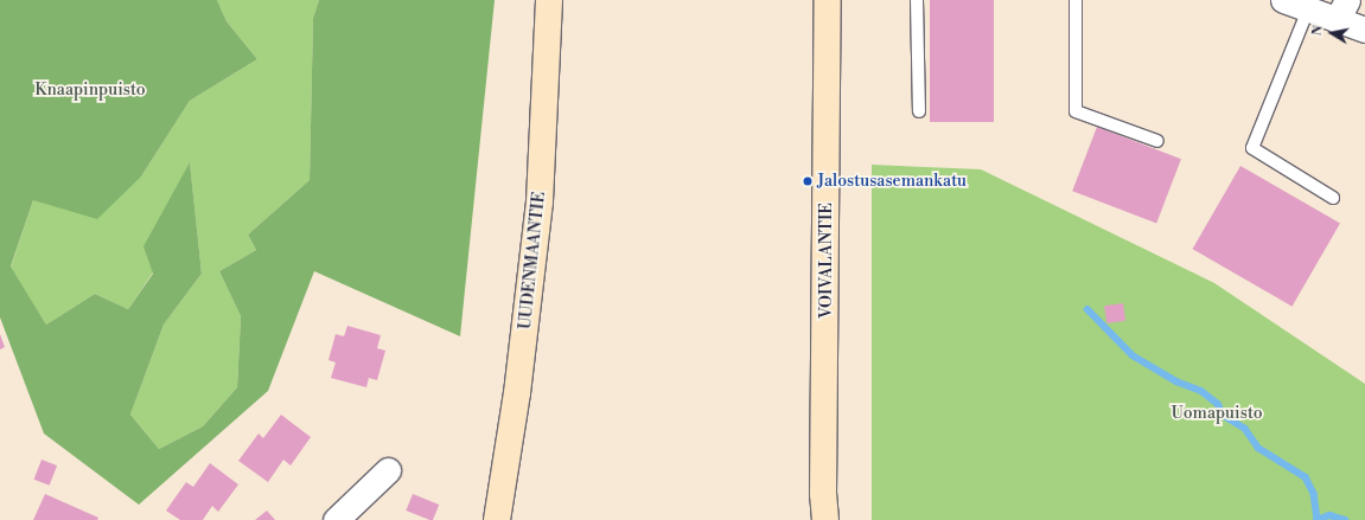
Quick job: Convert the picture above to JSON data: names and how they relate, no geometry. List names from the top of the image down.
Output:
{
  "streets": {
    "main road": ["UUDENMAANTIE", "VOIVALANTIE"]
  },
  "parks": ["Knaapinpuisto", "Uomapuisto"],
  "places": ["Jalostusasemankatu"],
  "north": "left"
}
